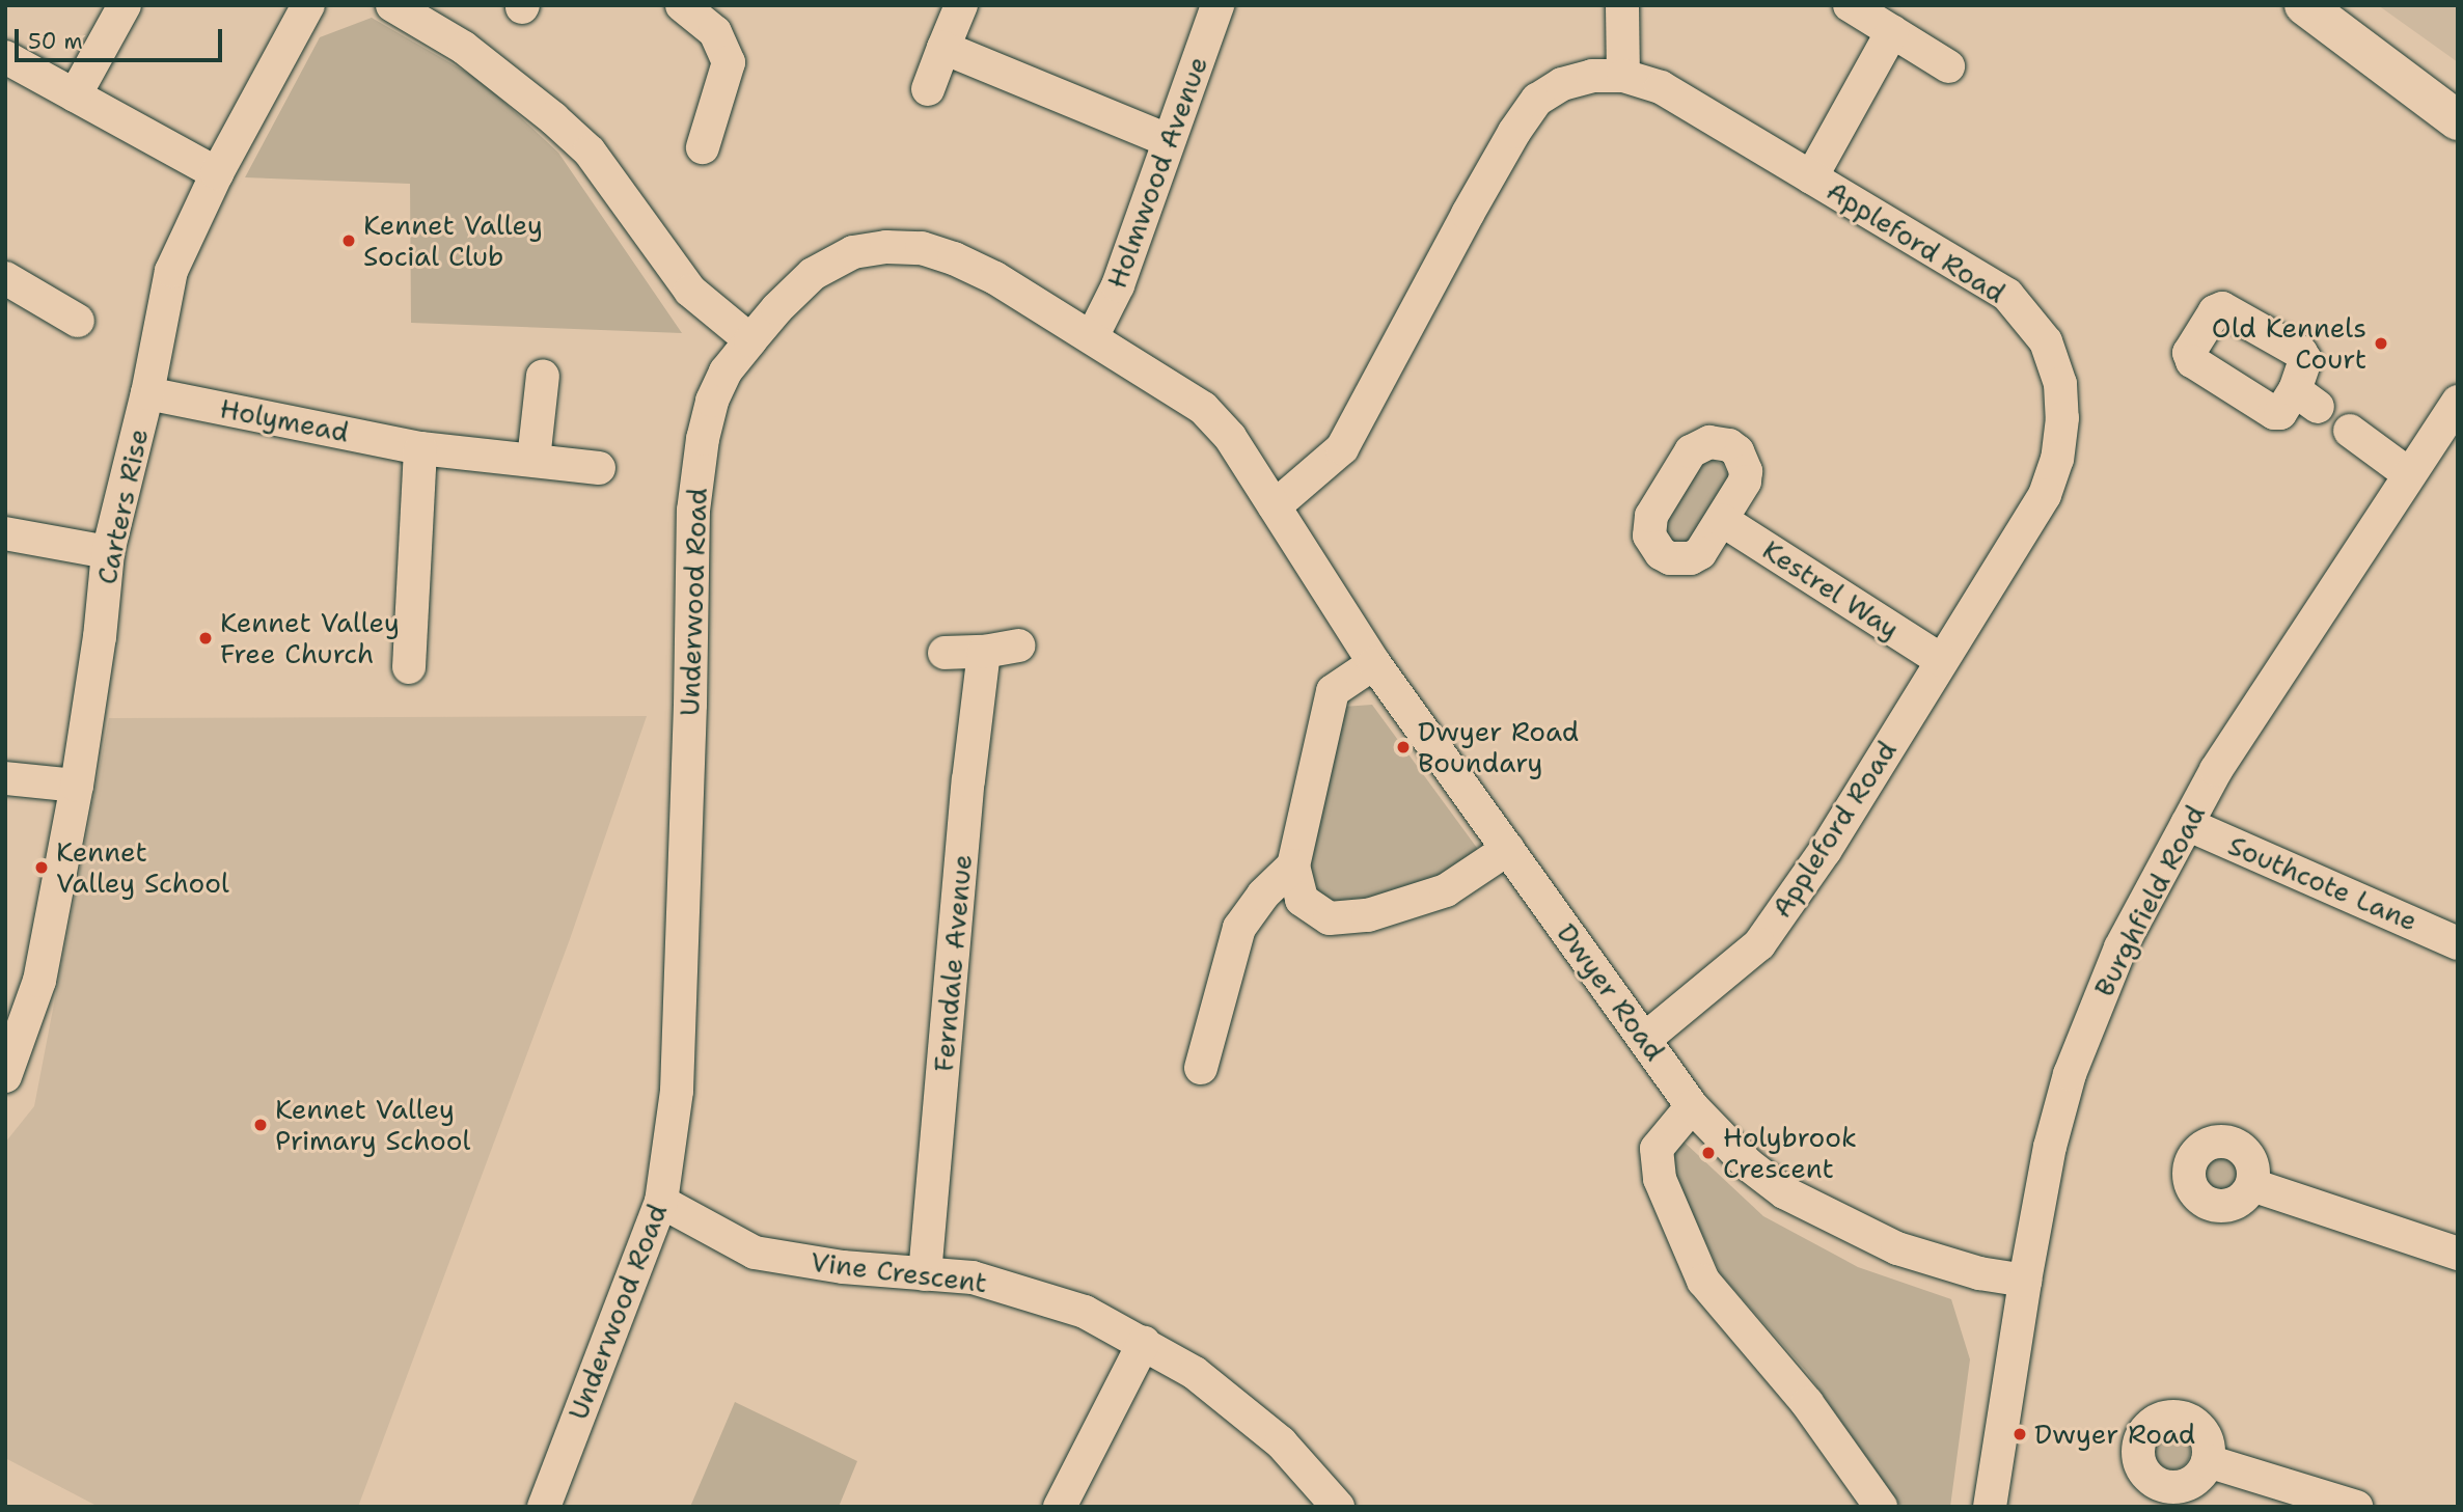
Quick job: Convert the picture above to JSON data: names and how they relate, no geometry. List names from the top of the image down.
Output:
{
  "streets": {
    "street": [
      "Holmwood Avenue",
      "Appleford Road",
      "Holymead",
      "Carters Rise",
      "Kestrel Way",
      "Underwood Road",
      "Southcote Lane",
      "Burghfield Road",
      "Ferndale Avenue",
      "Dwyer Road",
      "Vine Crescent"
    ]
  },
  "crossings": [
    ["Holmwood Avenue", "Underwood Road"],
    ["Appleford Road", "Kestrel Way"],
    ["Appleford Road", "Underwood Road"],
    ["Appleford Road", "Dwyer Road"],
    ["Holymead", "Carters Rise"],
    ["Underwood Road", "Dwyer Road"],
    ["Underwood Road", "Vine Crescent"],
    ["Southcote Lane", "Burghfield Road"],
    ["Burghfield Road", "Dwyer Road"],
    ["Ferndale Avenue", "Vine Crescent"]
  ],
  "places": [
    "Kennet Valley Social Club",
    "Old Kennels Court",
    "Kennet Valley Free Church",
    "Dwyer Road Boundary",
    "Kennet Valley School",
    "Kennet Valley Primary School",
    "Holybrook Crescent",
    "Dwyer Road"
  ],
  "scale_bar": "50 m"
}
